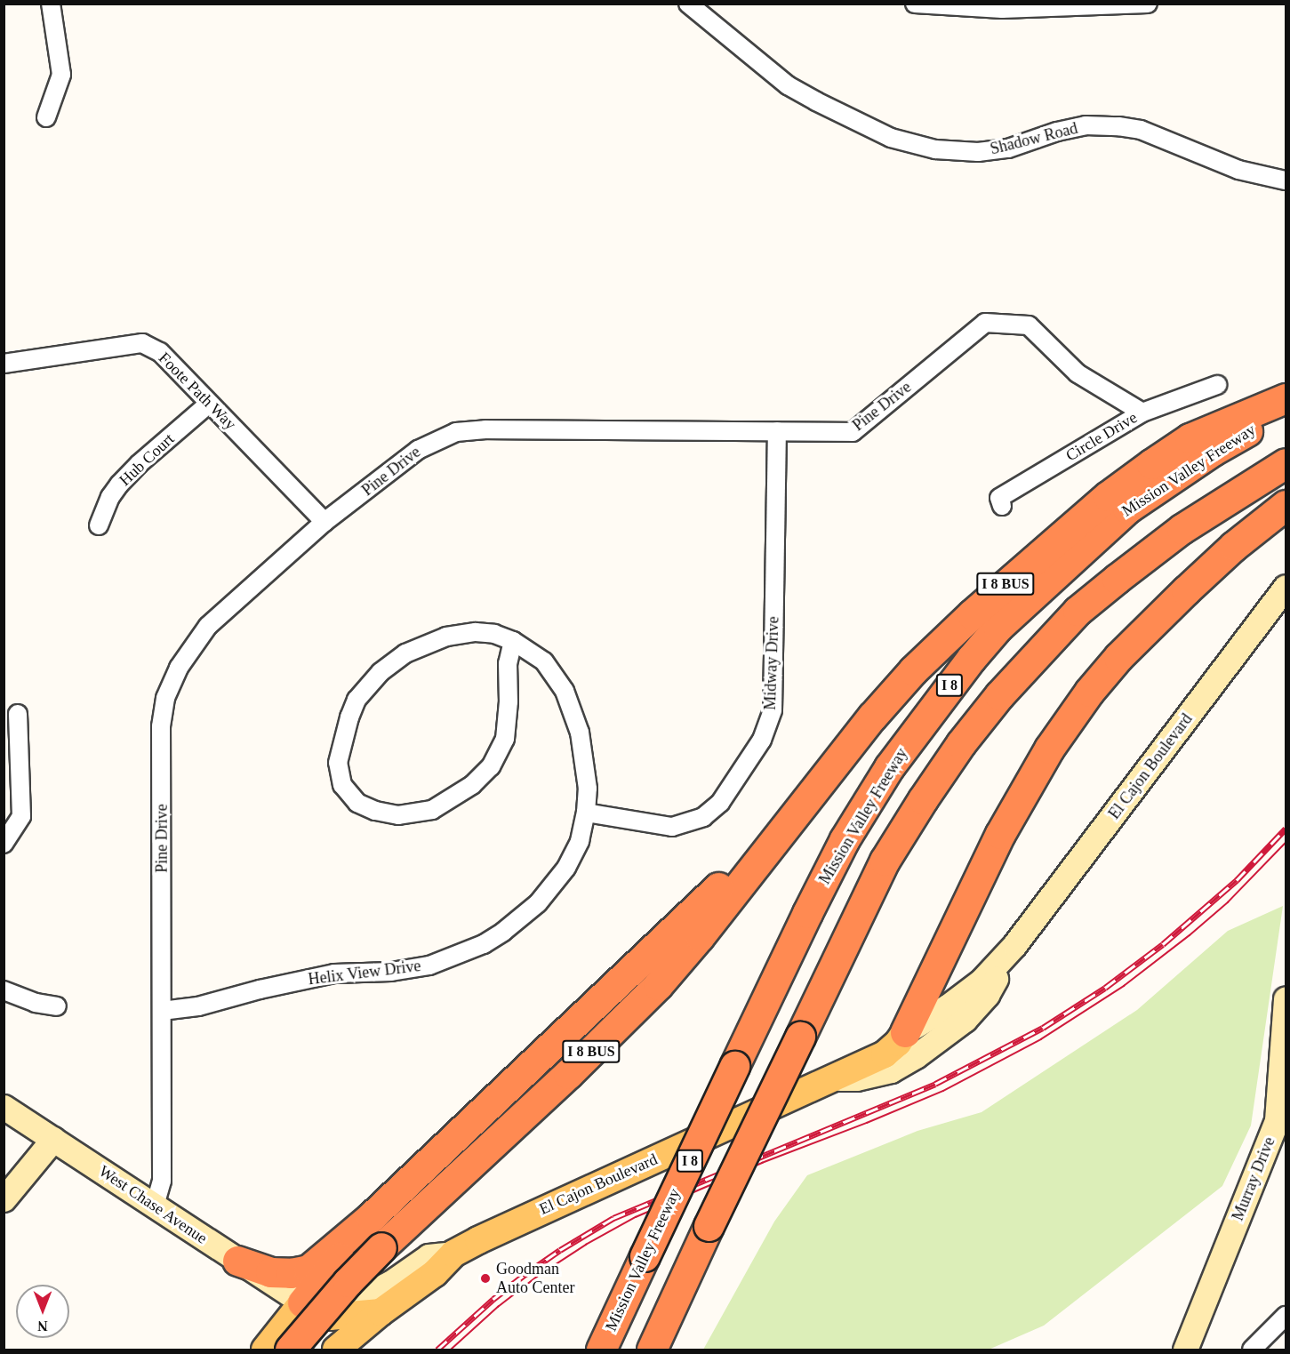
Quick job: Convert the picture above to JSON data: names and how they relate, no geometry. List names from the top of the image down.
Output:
{
  "streets": {
    "highway": ["Mission Valley Freeway", "I 8 BUS", "I 8"],
    "main road": ["El Cajon Boulevard", "Murray Drive", "West Chase Avenue"],
    "street": [
      "Shadow Road",
      "Foote Path Way",
      "Pine Drive",
      "Circle Drive",
      "Hub Court",
      "Midway Drive",
      "Helix View Drive"
    ]
  },
  "crossings": [
    ["Foote Path Way", "Pine Drive"],
    ["Foote Path Way", "Hub Court"],
    ["Pine Drive", "Circle Drive"],
    ["Pine Drive", "Midway Drive"],
    ["Pine Drive", "Helix View Drive"],
    ["Pine Drive", "West Chase Avenue"],
    ["Midway Drive", "Helix View Drive"],
    ["El Cajon Boulevard", "West Chase Avenue"]
  ],
  "places": ["Goodman Auto Center"],
  "north": "bottom"
}
